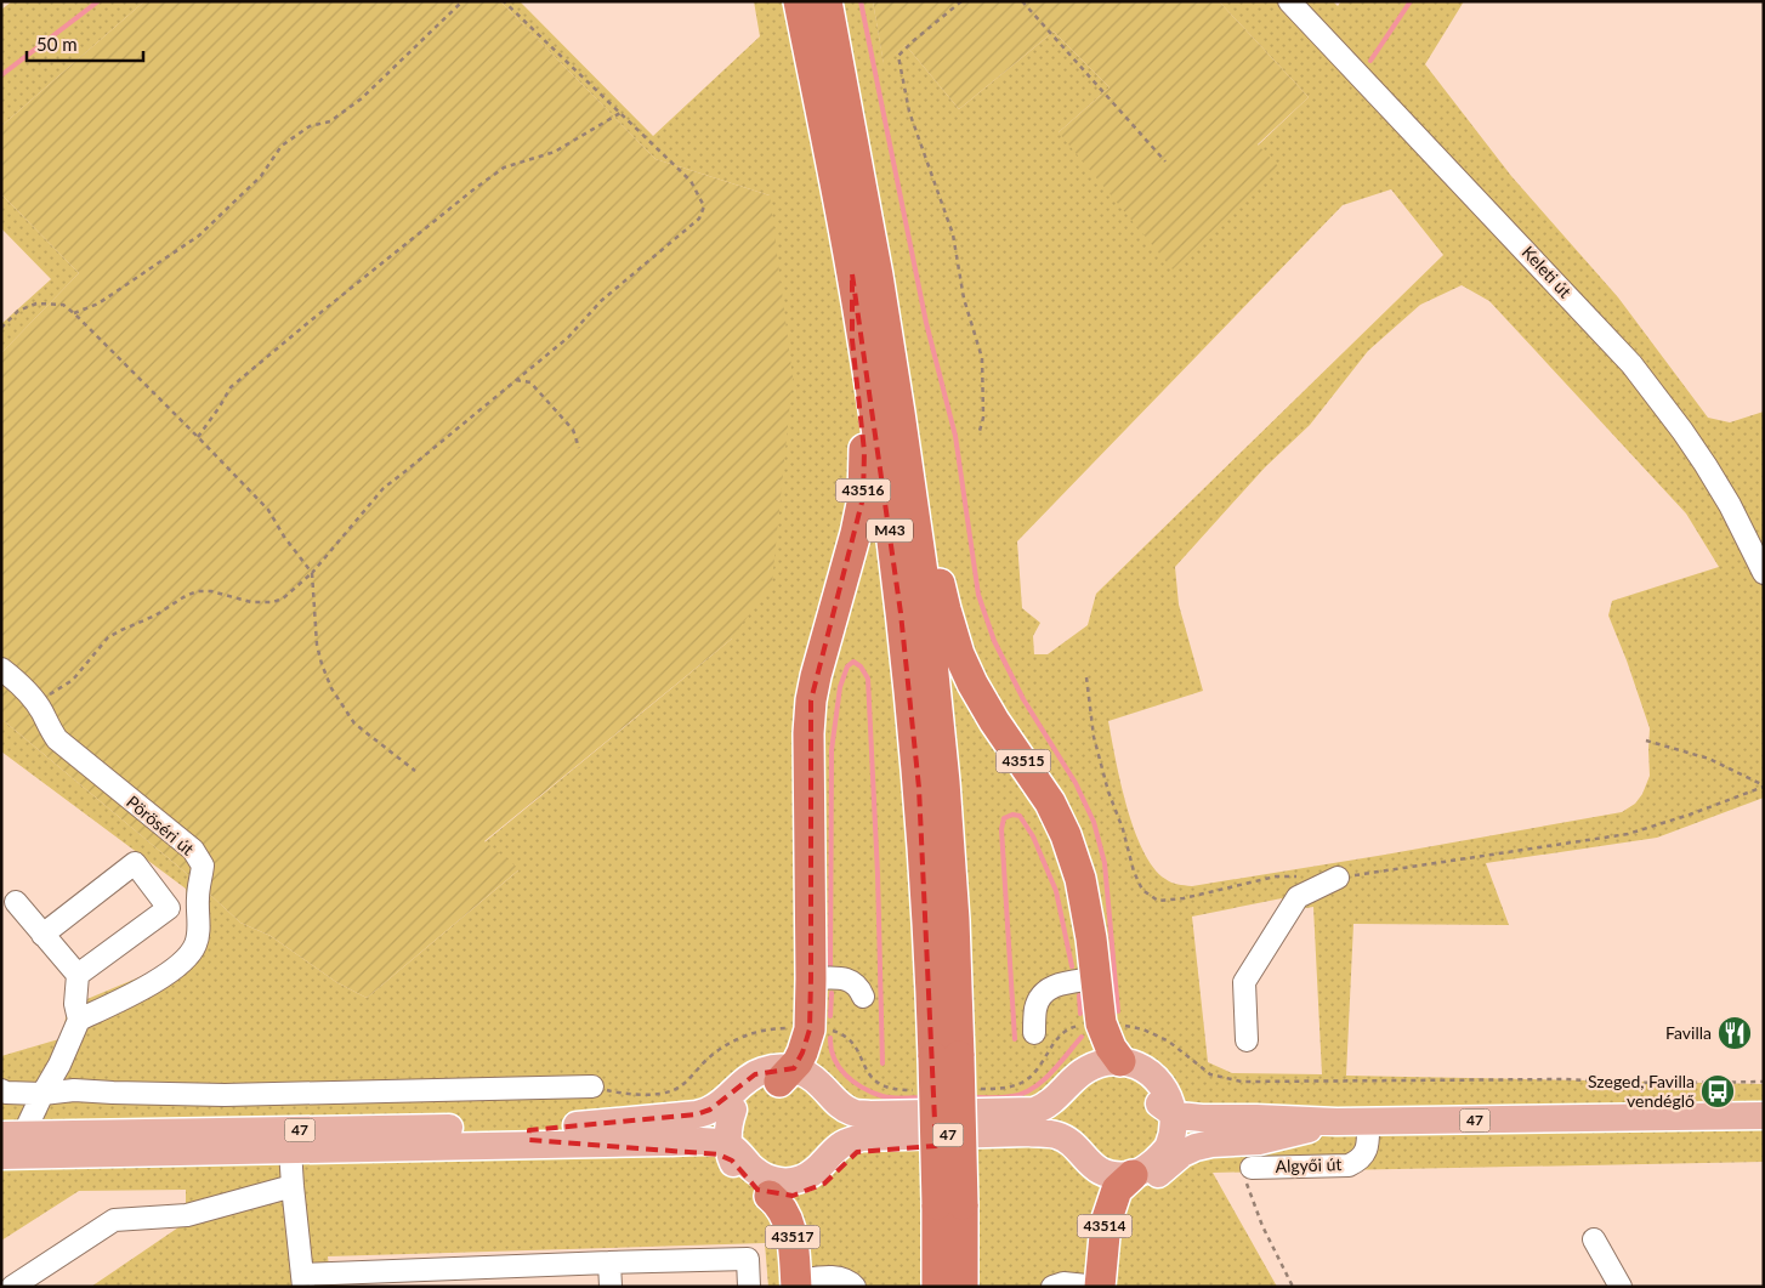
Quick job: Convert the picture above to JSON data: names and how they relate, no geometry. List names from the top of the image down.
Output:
{
  "streets": {
    "highway": [
      "43516",
      "M43",
      "43515",
      "43514",
      "43517"
    ],
    "main road": ["47"],
    "street": ["Keleti út", "Pöröséri út", "Algyői út"]
  },
  "crossings": [
    ["43516", "M43"],
    ["43516", "47"],
    ["M43", "43515"],
    ["43515", "47"],
    ["47", "Algyői út"],
    ["47", "43514"],
    ["47", "43517"]
  ],
  "places": {
    "restaurant": ["Favilla"],
    "bus stop": ["Szeged, Favilla vendéglő"]
  },
  "scale_bar": "50 m"
}
